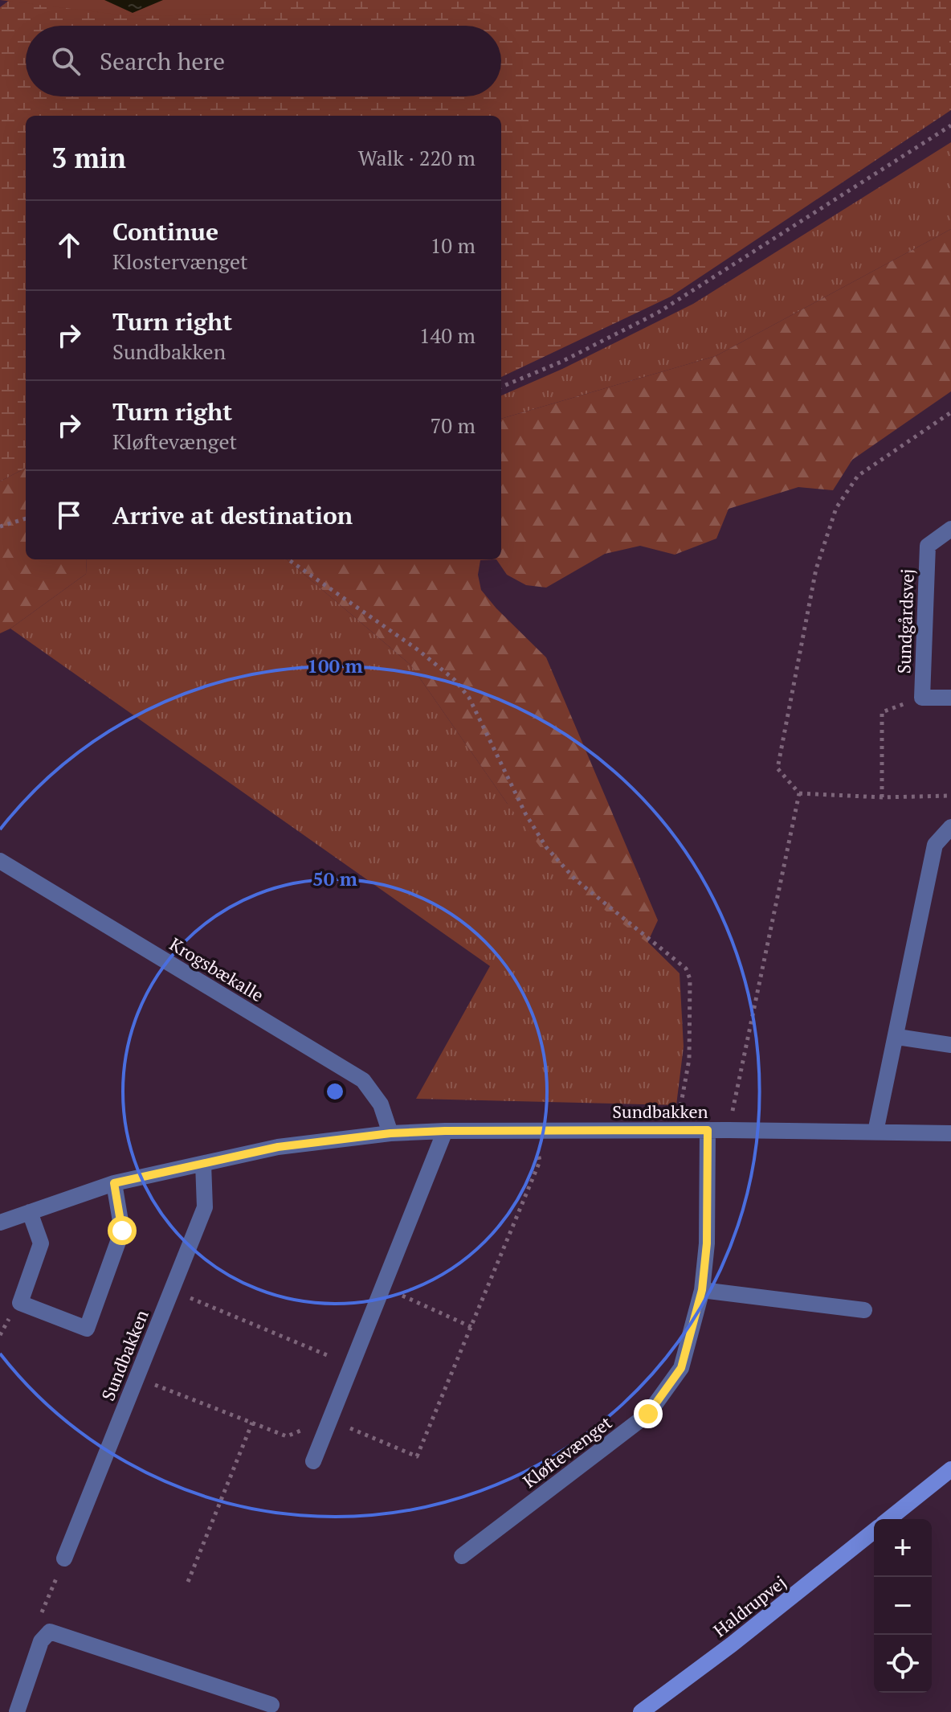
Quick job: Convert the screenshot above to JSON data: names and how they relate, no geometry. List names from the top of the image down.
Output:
{
  "streets": {
    "main road": ["Haldrupvej"],
    "street": [
      "Sundgårdsvej",
      "Krogsbækalle",
      "Sundbakken",
      "Kløftevænget"
    ]
  },
  "crossings": [
    ["Krogsbækalle", "Sundbakken"],
    ["Sundbakken", "Kløftevænget"]
  ],
  "page": {
    "search": "Search here",
    "heading": ["3 min", "Walk · 220 m"],
    "list": [
      ["Continue", "Klostervænget", "10 m"],
      ["Turn right", "Sundbakken", "140 m"],
      ["Turn right", "Kløftevænget", "70 m"],
      "Arrive at destination"
    ],
    "map_buttons": ["+", "−"]
  },
  "rings": ["100 m", "50 m"]
}
